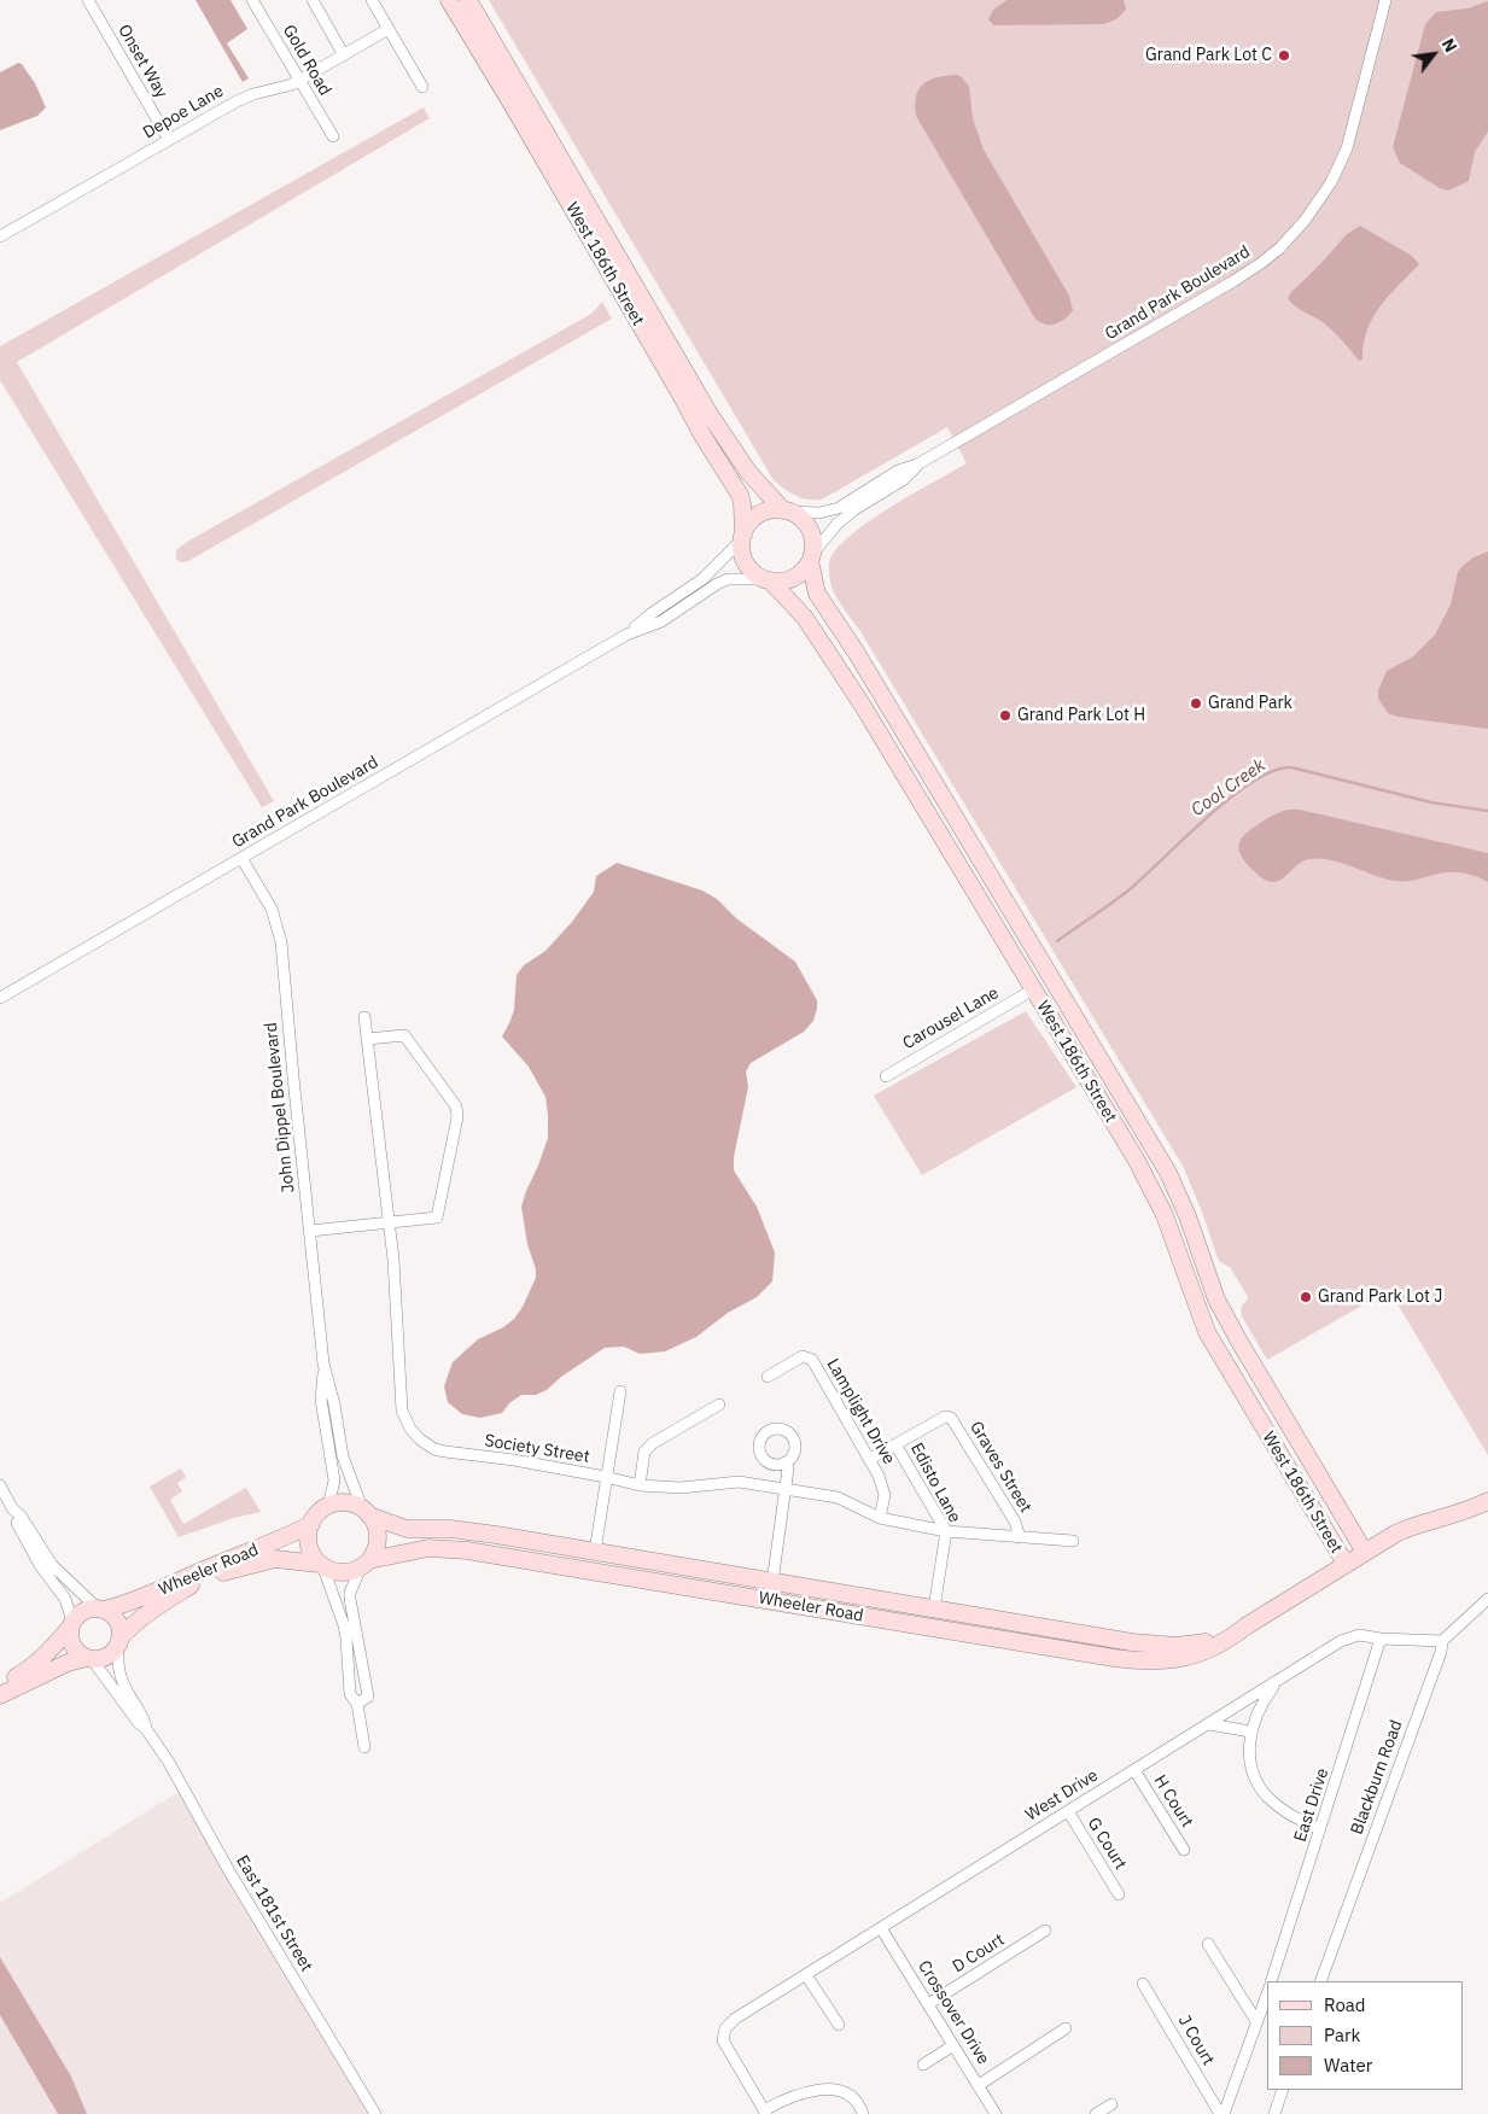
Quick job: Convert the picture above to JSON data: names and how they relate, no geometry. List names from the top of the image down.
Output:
{
  "streets": {
    "street": [
      "Gold Road",
      "Onset Way",
      "Depoe Lane",
      "West 186th Street",
      "Grand Park Boulevard",
      "Carousel Lane",
      "John Dippel Boulevard",
      "Lamplight Drive",
      "Society Street",
      "Graves Street",
      "Edisto Lane",
      "Wheeler Road",
      "Blackburn Road",
      "West Drive",
      "H Court",
      "East Drive",
      "G Court",
      "East 181st Street",
      "D Court",
      "Crossover Drive",
      "J Court"
    ]
  },
  "crossings": [
    ["Gold Road", "Depoe Lane"],
    ["Onset Way", "Depoe Lane"],
    ["West 186th Street", "Grand Park Boulevard"],
    ["West 186th Street", "Carousel Lane"],
    ["West 186th Street", "Wheeler Road"],
    ["Grand Park Boulevard", "John Dippel Boulevard"],
    ["John Dippel Boulevard", "Wheeler Road"],
    ["Lamplight Drive", "Society Street"],
    ["Society Street", "Graves Street"],
    ["Society Street", "Edisto Lane"],
    ["Graves Street", "Edisto Lane"],
    ["Edisto Lane", "Wheeler Road"],
    ["Wheeler Road", "East 181st Street"],
    ["Blackburn Road", "West Drive"],
    ["West Drive", "H Court"],
    ["West Drive", "East Drive"],
    ["West Drive", "G Court"],
    ["West Drive", "Crossover Drive"],
    ["East Drive", "J Court"],
    ["D Court", "Crossover Drive"]
  ],
  "water": ["Cool Creek"],
  "places": [
    "Grand Park Lot C",
    "Grand Park",
    "Grand Park Lot H",
    "Grand Park Lot J"
  ],
  "legend": ["Road", "Park", "Water"],
  "north": "top right"
}
